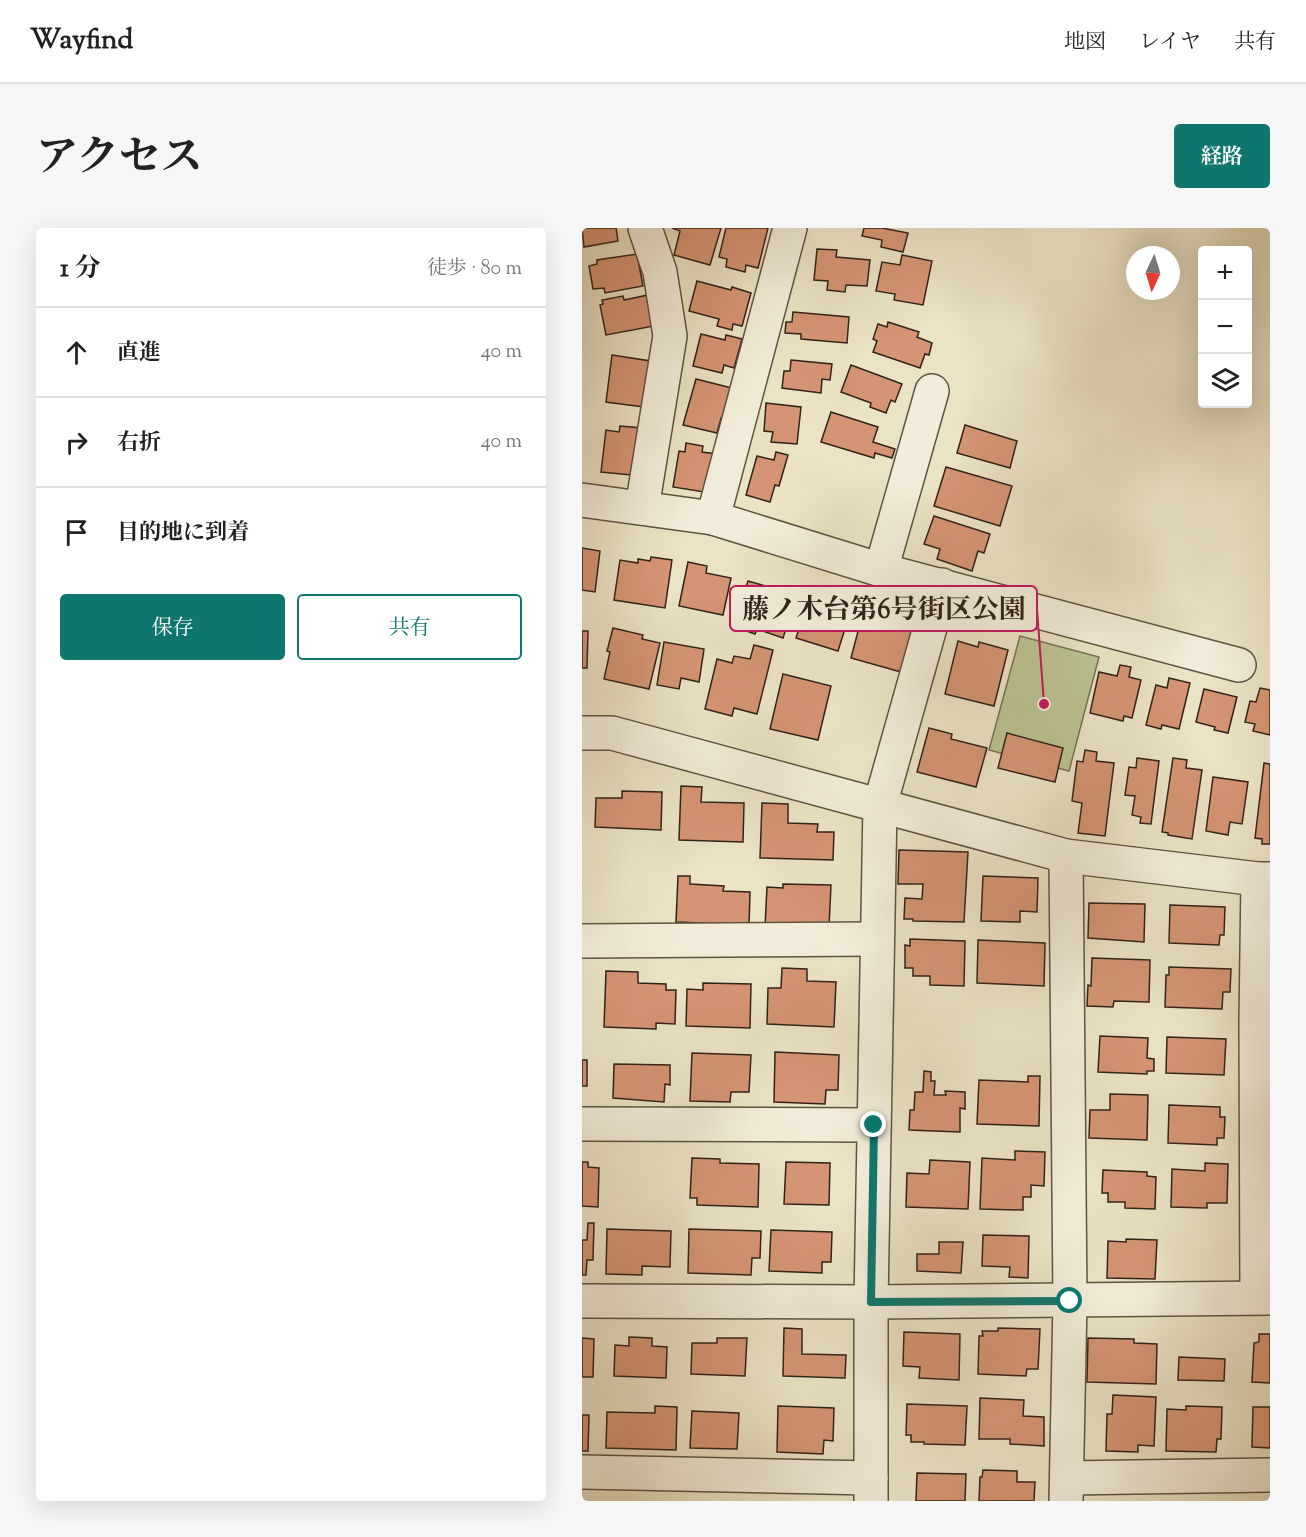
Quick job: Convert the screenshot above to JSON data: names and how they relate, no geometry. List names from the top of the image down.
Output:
{
  "places": ["藤ノ木台第6号街区公園"],
  "north": "bottom",
  "page": {
    "header": "Wayfind",
    "nav": ["地図", "レイヤ", "共有"],
    "title": "アクセス",
    "buttons": [
      "経路",
      ["保存", "共有"]
    ],
    "heading": ["1 分", "徒歩 · 80 m"],
    "map_buttons": ["+", "−"],
    "list": [
      ["直進", "40 m"],
      ["右折", "40 m"],
      "目的地に到着"
    ]
  }
}
